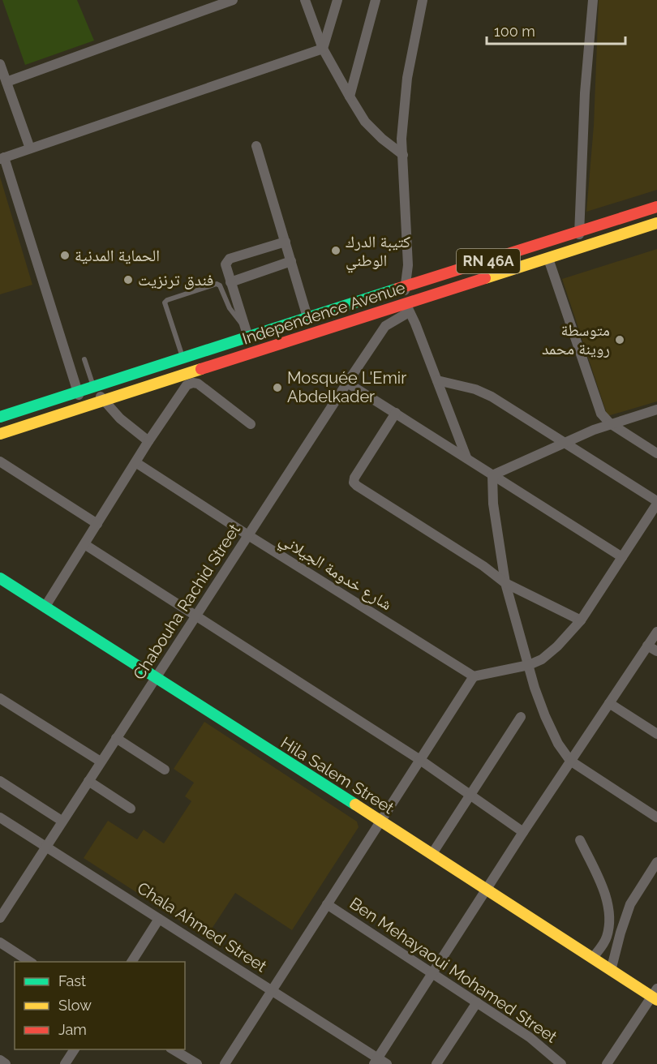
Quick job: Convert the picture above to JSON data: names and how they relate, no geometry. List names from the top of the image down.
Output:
{
  "streets": {
    "main road": ["RN 46A", "Independence Avenue", "Hila Salem Street"],
    "street": [
      "شارع خدومة الجيلاني",
      "Chabouha Rachid Street",
      "Chala Ahmed Street",
      "Ben Mehayaoui Mohamed Street"
    ]
  },
  "crossings": [
    ["Independence Avenue", "Chabouha Rachid Street"],
    ["شارع خدومة الجيلاني", "Chabouha Rachid Street"],
    ["Chabouha Rachid Street", "Hila Salem Street"],
    ["Chabouha Rachid Street", "Chala Ahmed Street"]
  ],
  "places": [
    "كتيبة الدرك الوطني",
    "الحماية المدنية",
    "فندق ترنزيت",
    "متوسطة روينة محمد",
    "Mosquée L'Emir Abdelkader"
  ],
  "legend": ["Fast", "Slow", "Jam"],
  "scale_bar": "100 m"
}
